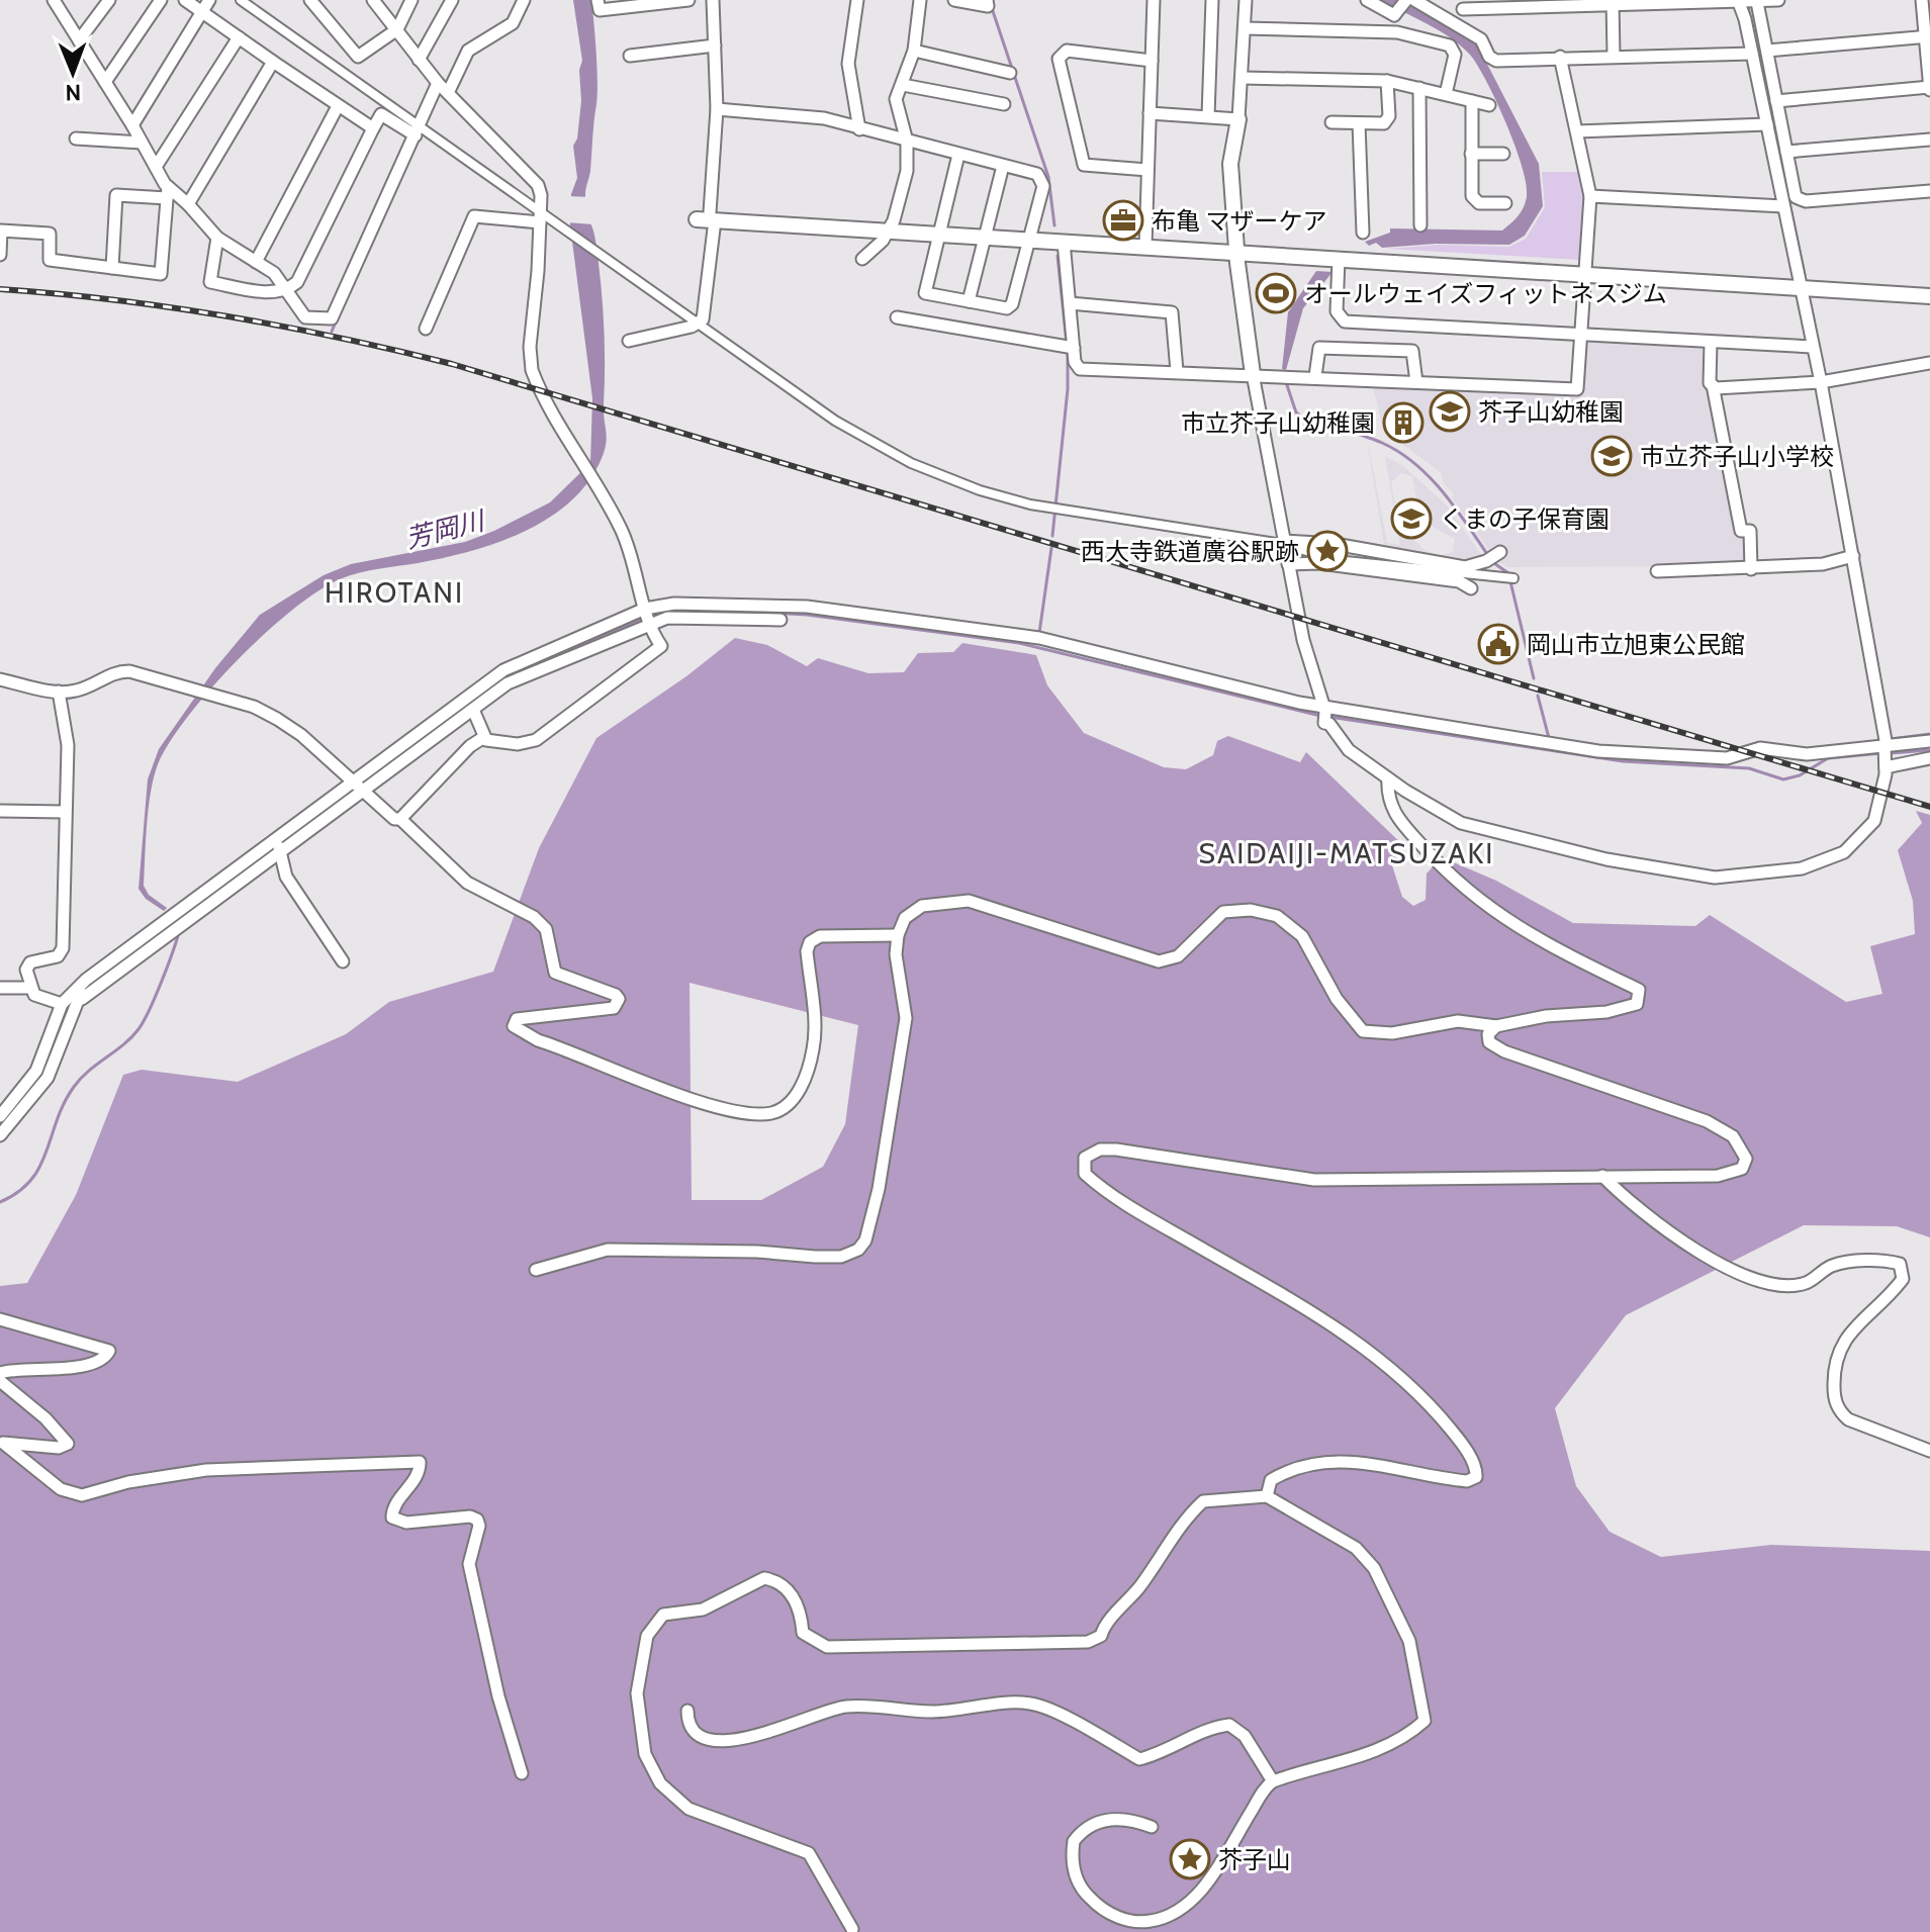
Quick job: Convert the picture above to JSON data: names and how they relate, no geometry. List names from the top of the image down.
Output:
{
  "districts": ["HIROTANI", "SAIDAIJI-MATSUZAKI"],
  "water": ["芳岡川"],
  "places": {
    "office": ["布亀 マザーケア"],
    "sports": ["オールウェイズフィットネスジム"],
    "school or university": ["芥子山幼稚園", "市立芥子山小学校", "くまの子保育園"],
    "building": ["市立芥子山幼稚園"],
    "place": ["西大寺鉄道廣谷駅跡", "芥子山"],
    "public building": ["岡山市立旭東公民館"]
  },
  "north": "bottom"
}
